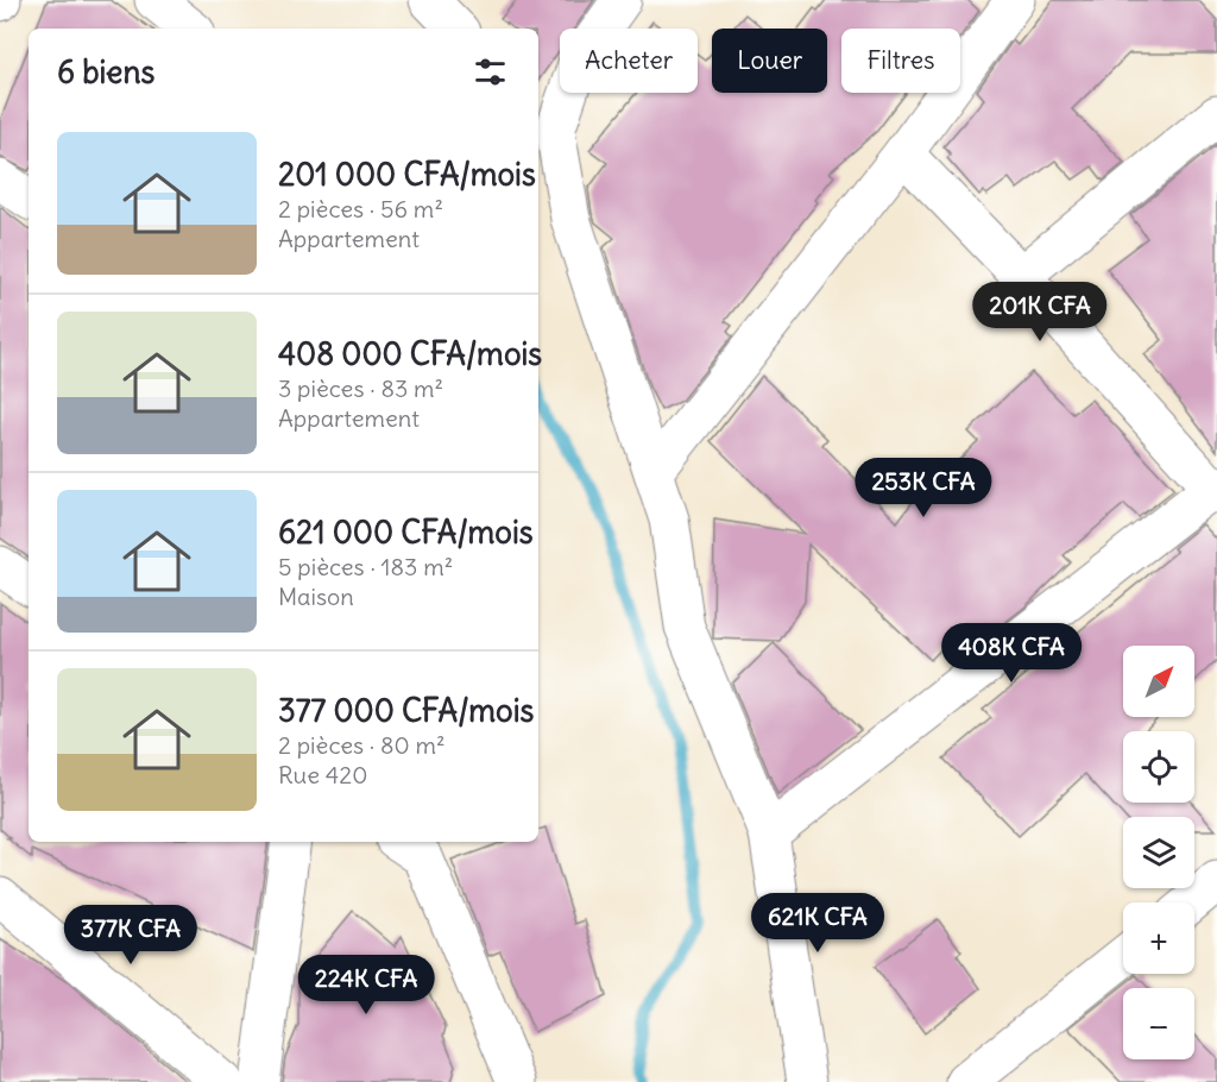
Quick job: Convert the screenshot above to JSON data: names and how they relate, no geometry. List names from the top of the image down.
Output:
{
  "north": "top right",
  "page": {
    "chip": ["Acheter", "Louer", "Filtres"],
    "heading": "6 biens",
    "list": [
      {
        "name": "201 000 CFA/mois",
        "note": "2 pièces · 56 m² · Appartement"
      },
      {
        "name": "408 000 CFA/mois",
        "note": "3 pièces · 83 m² · Appartement"
      },
      {
        "name": "621 000 CFA/mois",
        "note": "5 pièces · 183 m² · Maison"
      },
      {
        "name": "377 000 CFA/mois",
        "note": "2 pièces · 80 m² · Rue 420"
      }
    ],
    "price": [
      "201K CFA",
      "253K CFA",
      "408K CFA",
      "621K CFA",
      "377K CFA",
      "224K CFA"
    ],
    "map_buttons": ["+", "−"]
  }
}
